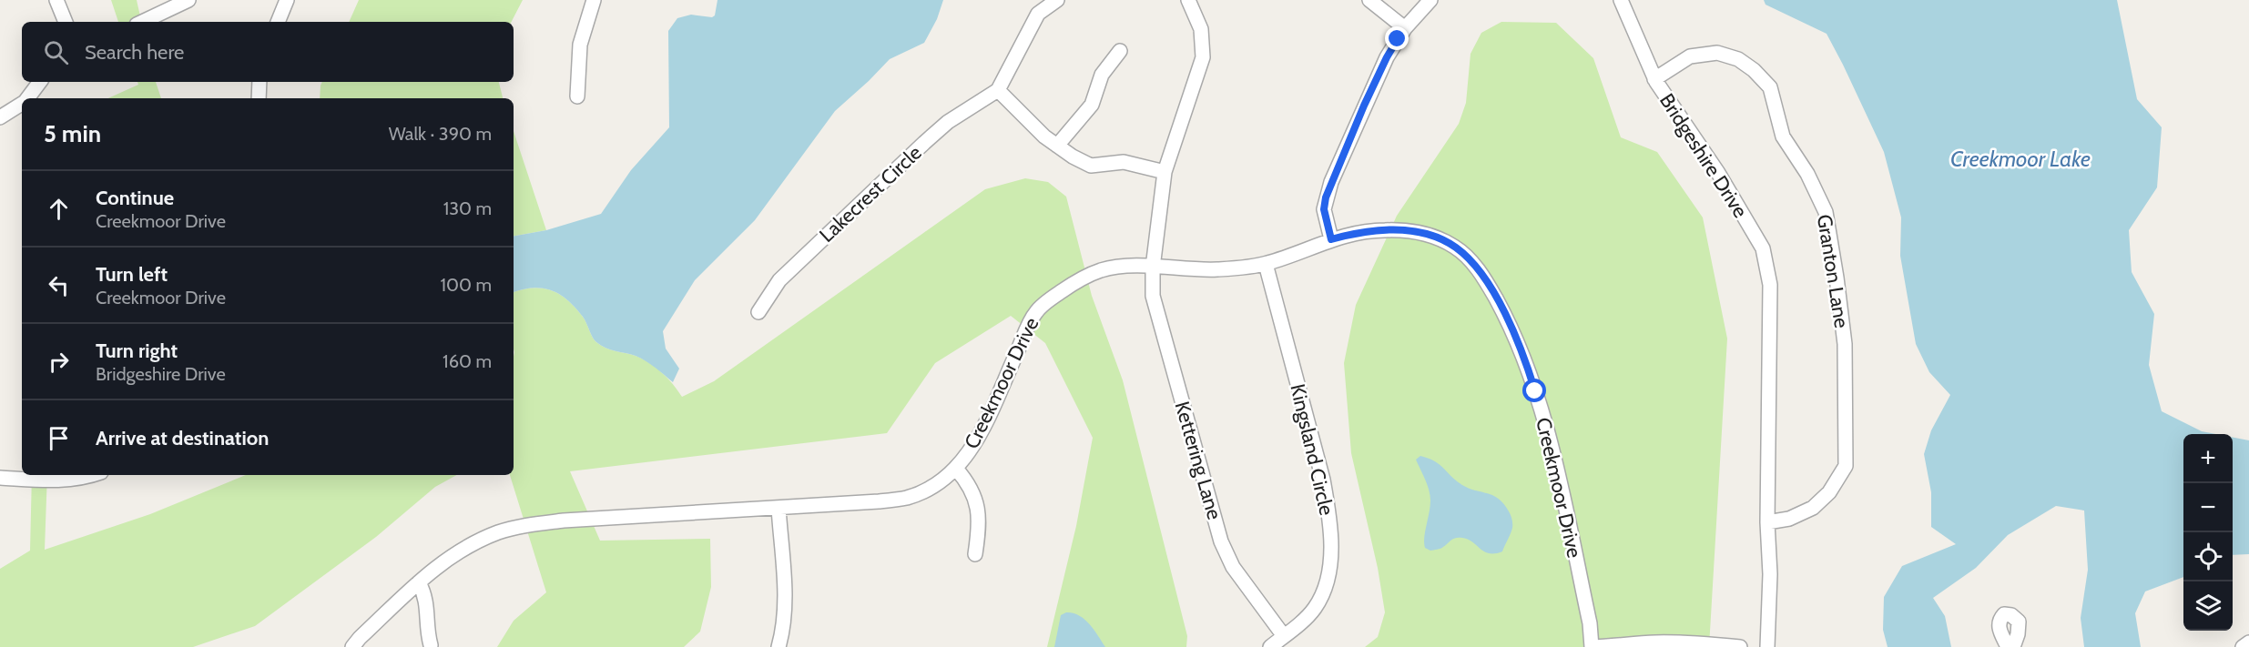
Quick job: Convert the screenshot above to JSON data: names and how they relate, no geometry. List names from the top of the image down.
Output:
{
  "streets": {
    "street": [
      "Bridgeshire Drive",
      "Lakecrest Circle",
      "Granton Lane",
      "Creekmoor Drive",
      "Kingsland Circle",
      "Kettering Lane"
    ]
  },
  "crossings": [
    ["Bridgeshire Drive", "Granton Lane"],
    ["Creekmoor Drive", "Kingsland Circle"],
    ["Creekmoor Drive", "Kettering Lane"],
    ["Kingsland Circle", "Kettering Lane"]
  ],
  "water": ["Creekmoor Lake"],
  "page": {
    "search": "Search here",
    "heading": ["5 min", "Walk · 390 m"],
    "list": [
      ["Continue", "Creekmoor Drive", "130 m"],
      ["Turn left", "Creekmoor Drive", "100 m"],
      ["Turn right", "Bridgeshire Drive", "160 m"],
      "Arrive at destination"
    ],
    "map_buttons": ["+", "−"]
  }
}
